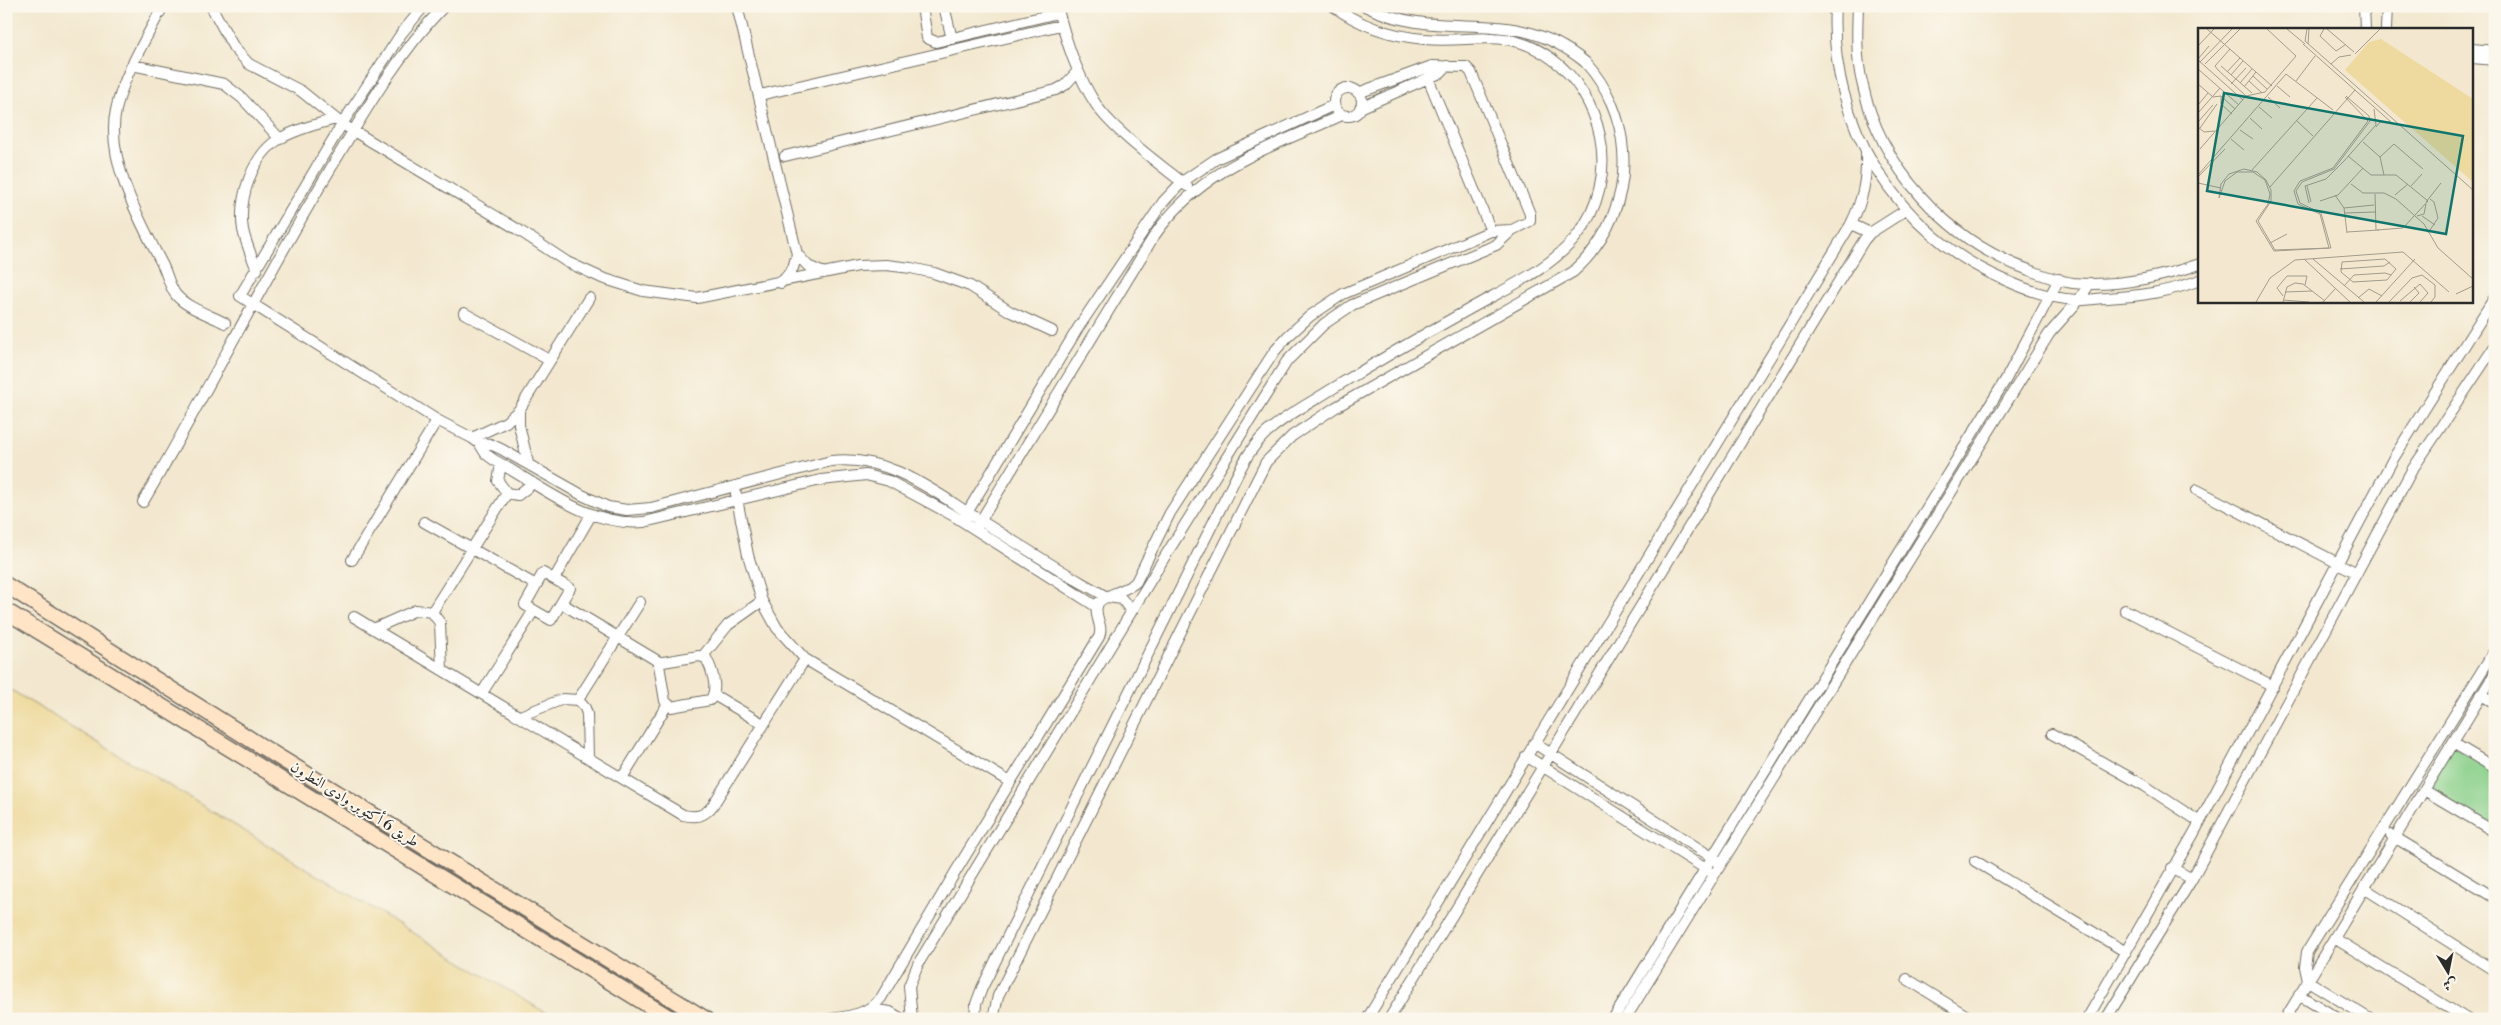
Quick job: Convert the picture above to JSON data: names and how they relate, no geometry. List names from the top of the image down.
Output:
{
  "streets": {
    "street": ["طريق 6 أكتوبر, وادى النطرون"]
  },
  "north": "bottom"
}
